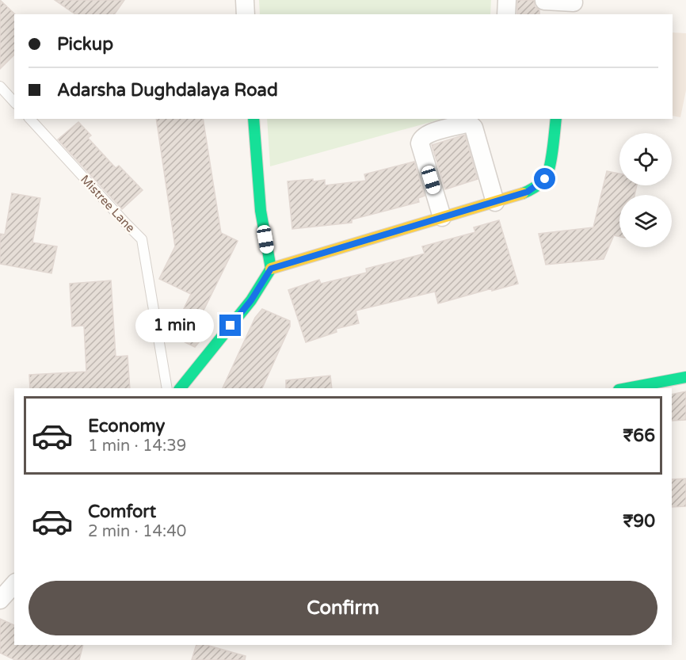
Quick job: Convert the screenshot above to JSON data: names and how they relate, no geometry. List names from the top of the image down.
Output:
{
  "streets": {
    "lane": ["Mistree Lane"]
  },
  "page": {
    "banner": ["Pickup", "Adarsha Dughdalaya Road"],
    "bubble": "1 min",
    "list": [
      {
        "name": "Economy",
        "note": "1 min · 14:39",
        "value": "₹66"
      },
      {
        "name": "Comfort",
        "note": "2 min · 14:40",
        "value": "₹90"
      }
    ],
    "buttons": "Confirm"
  }
}
